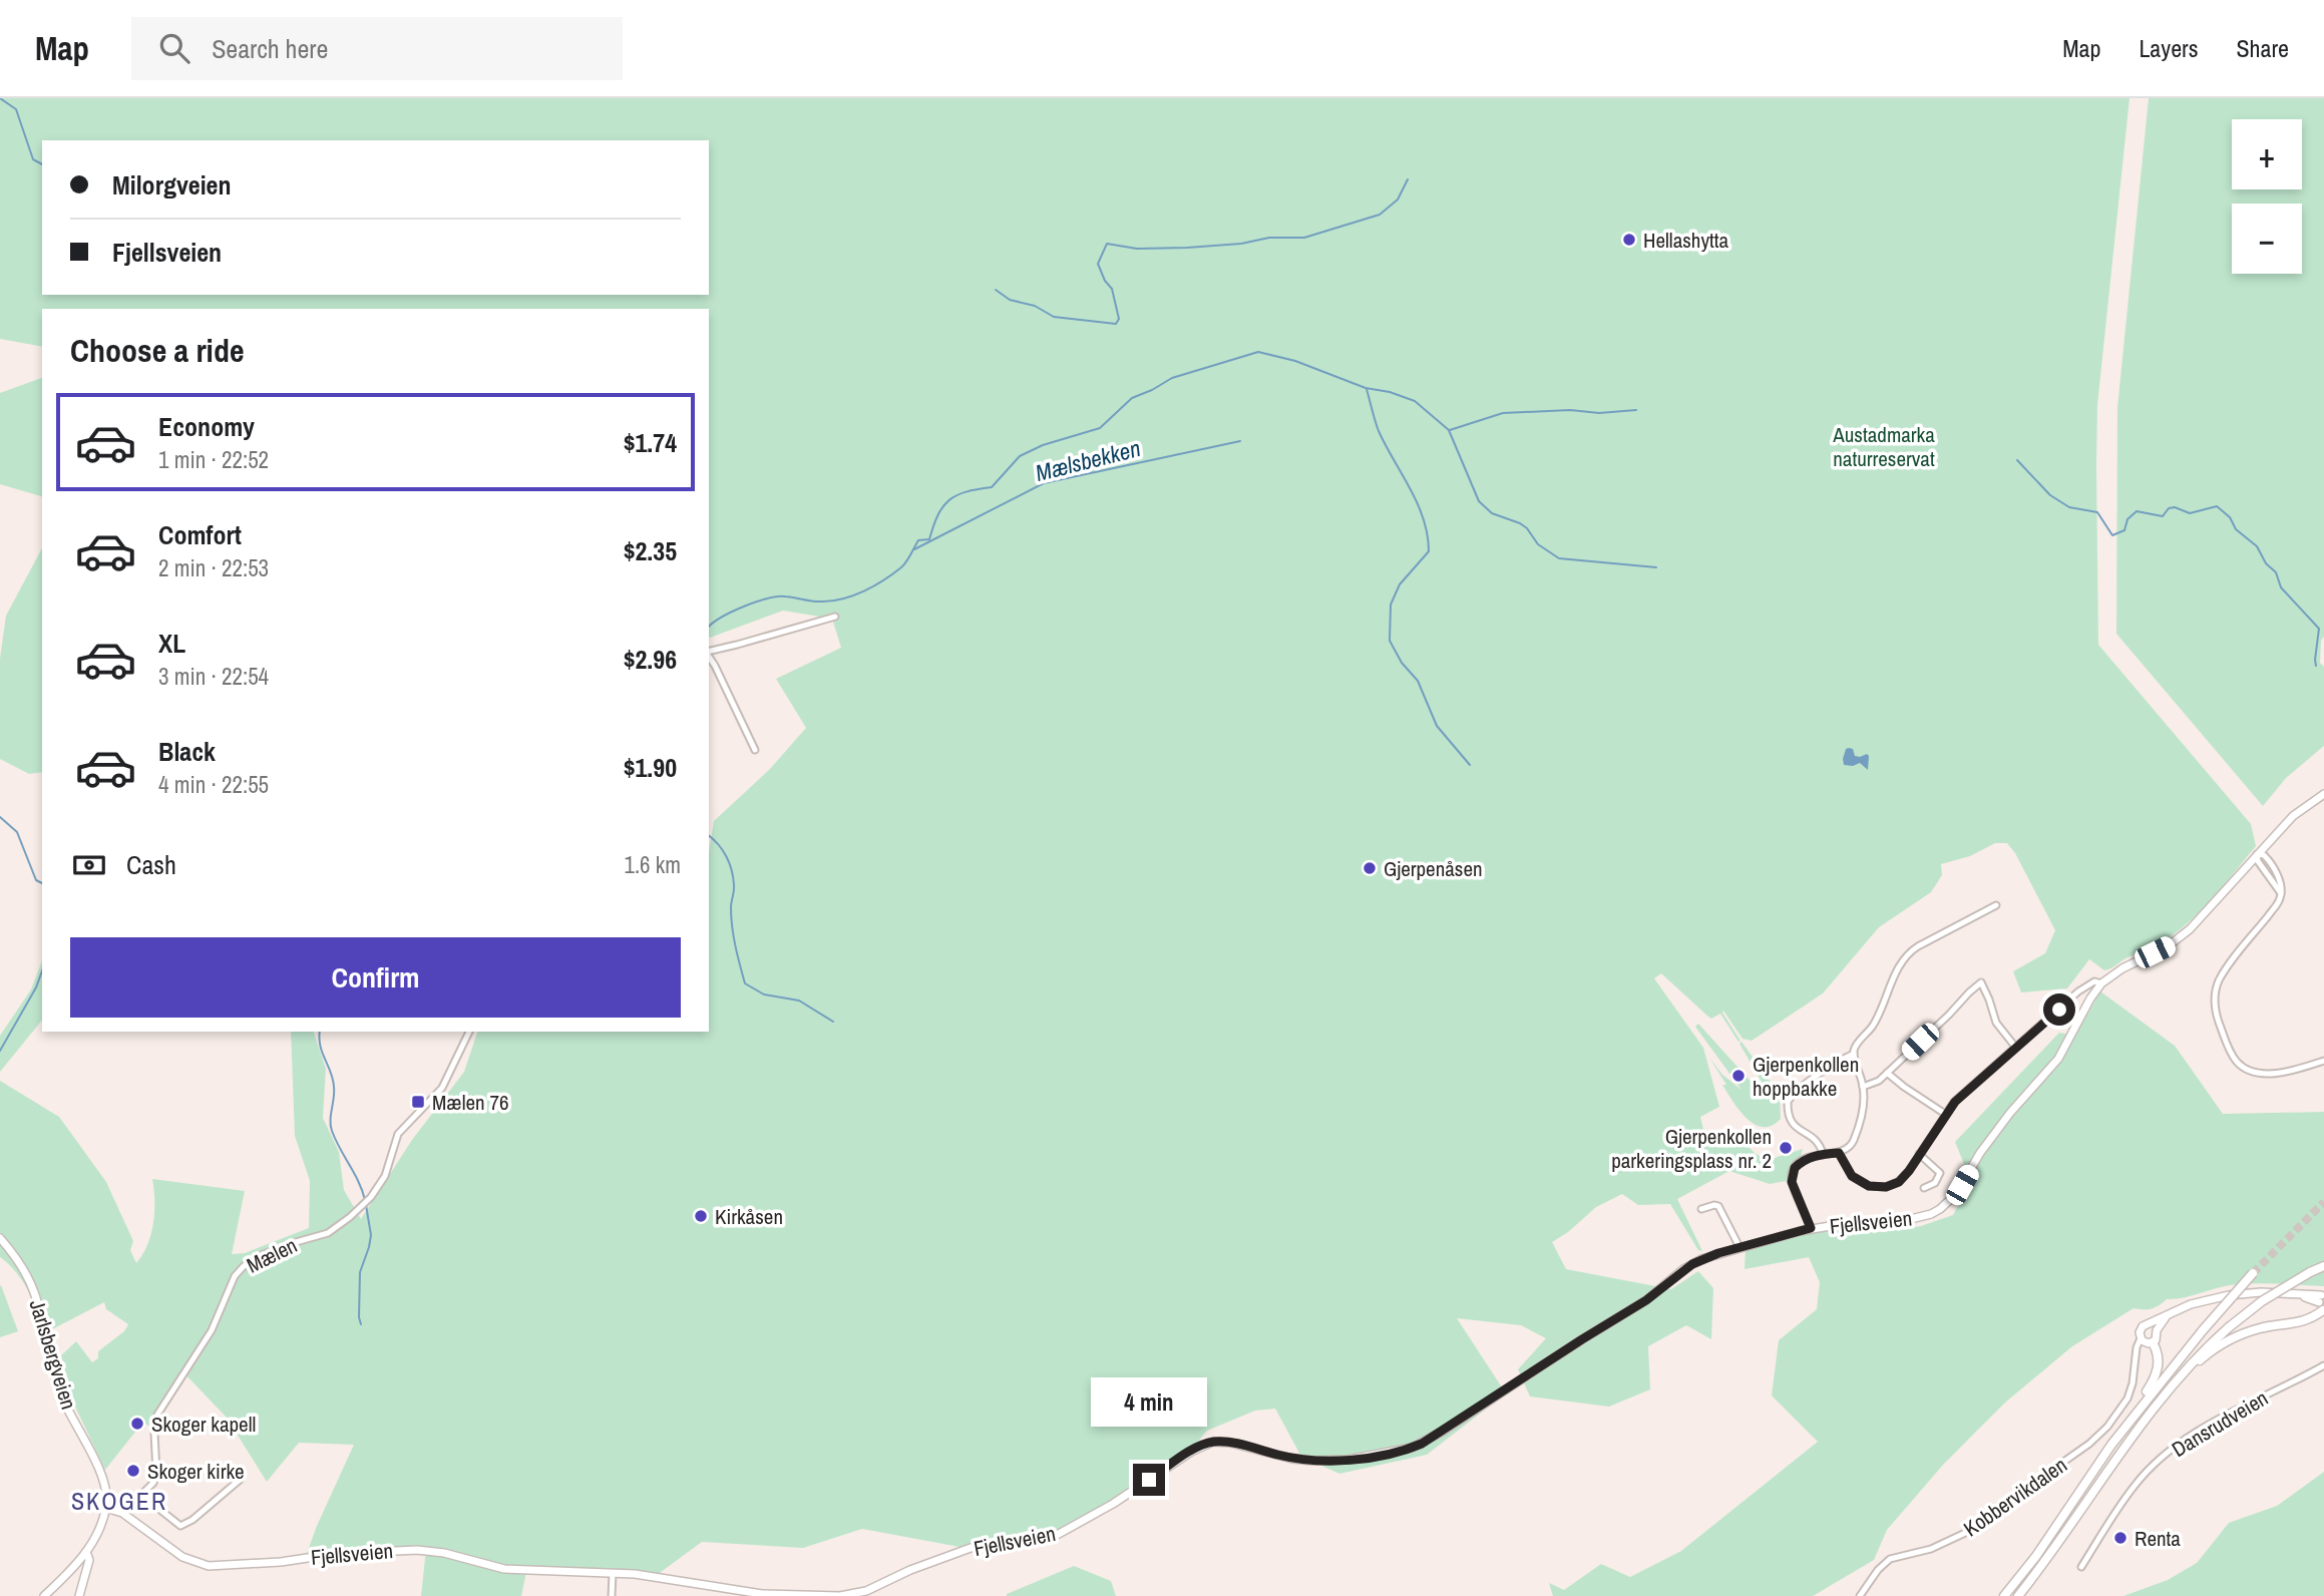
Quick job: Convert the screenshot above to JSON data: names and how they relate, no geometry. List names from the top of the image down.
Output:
{
  "streets": {
    "main road": ["Fjellsveien", "Jarlsbergveien"],
    "street": ["Mælen", "Dansrudveien", "Kobbervikdalen"]
  },
  "crossings": [
    ["Fjellsveien", "Mælen"],
    ["Fjellsveien", "Jarlsbergveien"]
  ],
  "districts": ["SKOGER"],
  "water": ["Mælsbekken"],
  "parks": ["Austadmarka naturreservat"],
  "places": {
    "other": [
      "Hellashytta",
      "Gjerpenåsen",
      "Gjerpenkollen hoppbakke",
      "Gjerpenkollen parkeringsplass nr. 2",
      "Kirkåsen",
      "Skoger kapell",
      "Skoger kirke",
      "Renta"
    ],
    "transit": ["Mælen 76"]
  },
  "page": {
    "header": "Map",
    "search": "Search here",
    "nav": ["Map", "Layers", "Share"],
    "map_buttons": ["+", "−"],
    "banner": ["Milorgveien", "Fjellsveien"],
    "heading": "Choose a ride",
    "list": [
      {
        "name": "Economy",
        "note": "1 min · 22:52",
        "value": "$1.74"
      },
      {
        "name": "Comfort",
        "note": "2 min · 22:53",
        "value": "$2.35"
      },
      {
        "name": "XL",
        "note": "3 min · 22:54",
        "value": "$2.96"
      },
      {
        "name": "Black",
        "note": "4 min · 22:55",
        "value": "$1.90"
      }
    ],
    "pay": ["Cash", "1.6 km"],
    "buttons": "Confirm",
    "bubble": "4 min"
  }
}
